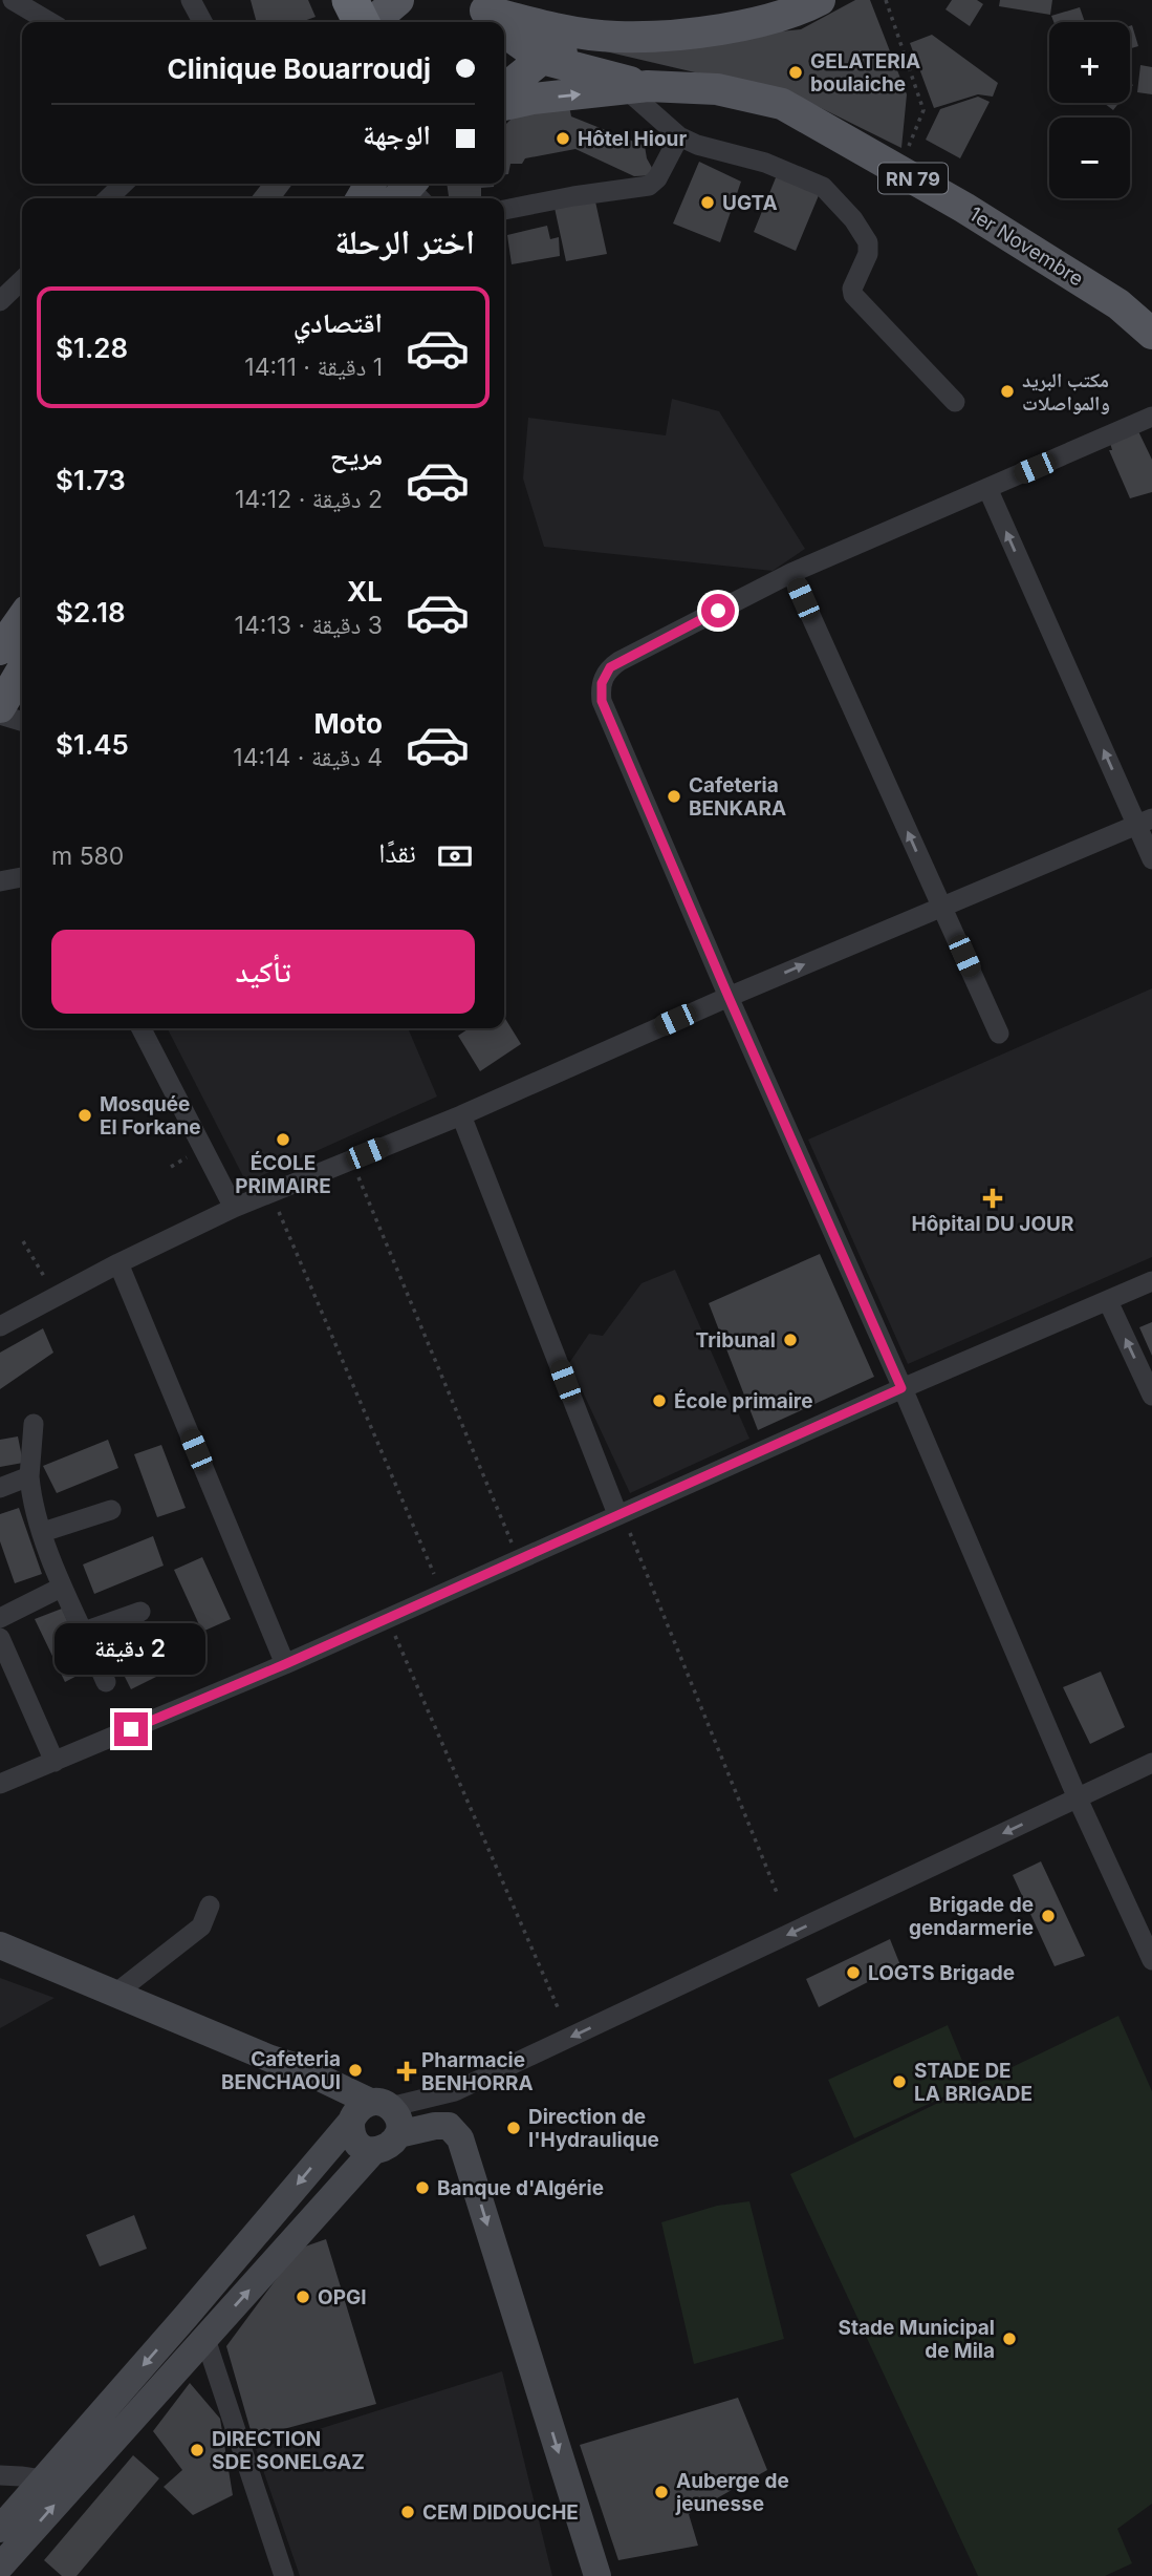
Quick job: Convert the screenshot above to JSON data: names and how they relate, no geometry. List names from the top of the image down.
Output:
{
  "streets": {
    "main road": ["RN 79", "1er Novembre"]
  },
  "crossings": [
    ["RN 79", "1er Novembre"]
  ],
  "places": {
    "other": [
      "GELATERIA boulaiche",
      "Hôtel Hiour",
      "UGTA",
      "مكتب البريد والمواصلات",
      "Cafeteria BENKARA",
      "Mosquée El Forkane",
      "ÉCOLE PRIMAIRE",
      "Tribunal",
      "École primaire",
      "Brigade de gendarmerie",
      "LOGTS Brigade",
      "Cafeteria BENCHAOUI",
      "STADE DE LA BRIGADE",
      "Direction de l'Hydraulique",
      "Banque d'Algérie",
      "OPGI",
      "Stade Municipal de Mila",
      "DIRECTION SDE SONELGAZ",
      "Auberge de jeunesse",
      "CEM DIDOUCHE"
    ],
    "health": ["Hôpital DU JOUR", "Pharmacie BENHORRA"]
  },
  "page": {
    "map_buttons": ["+", "−"],
    "banner": ["Clinique Bouarroudj", "الوجهة"],
    "heading": "اختر الرحلة",
    "list": [
      {
        "name": "اقتصادي",
        "note": "1 دقيقة · 14:11",
        "value": "$1.28"
      },
      {
        "name": "مريح",
        "note": "2 دقيقة · 14:12",
        "value": "$1.73"
      },
      {
        "name": "XL",
        "note": "3 دقيقة · 14:13",
        "value": "$2.18"
      },
      {
        "name": "Moto",
        "note": "4 دقيقة · 14:14",
        "value": "$1.45"
      }
    ],
    "pay": ["نقدًا", "580 m"],
    "buttons": "تأكيد",
    "bubble": "2 دقيقة"
  }
}
